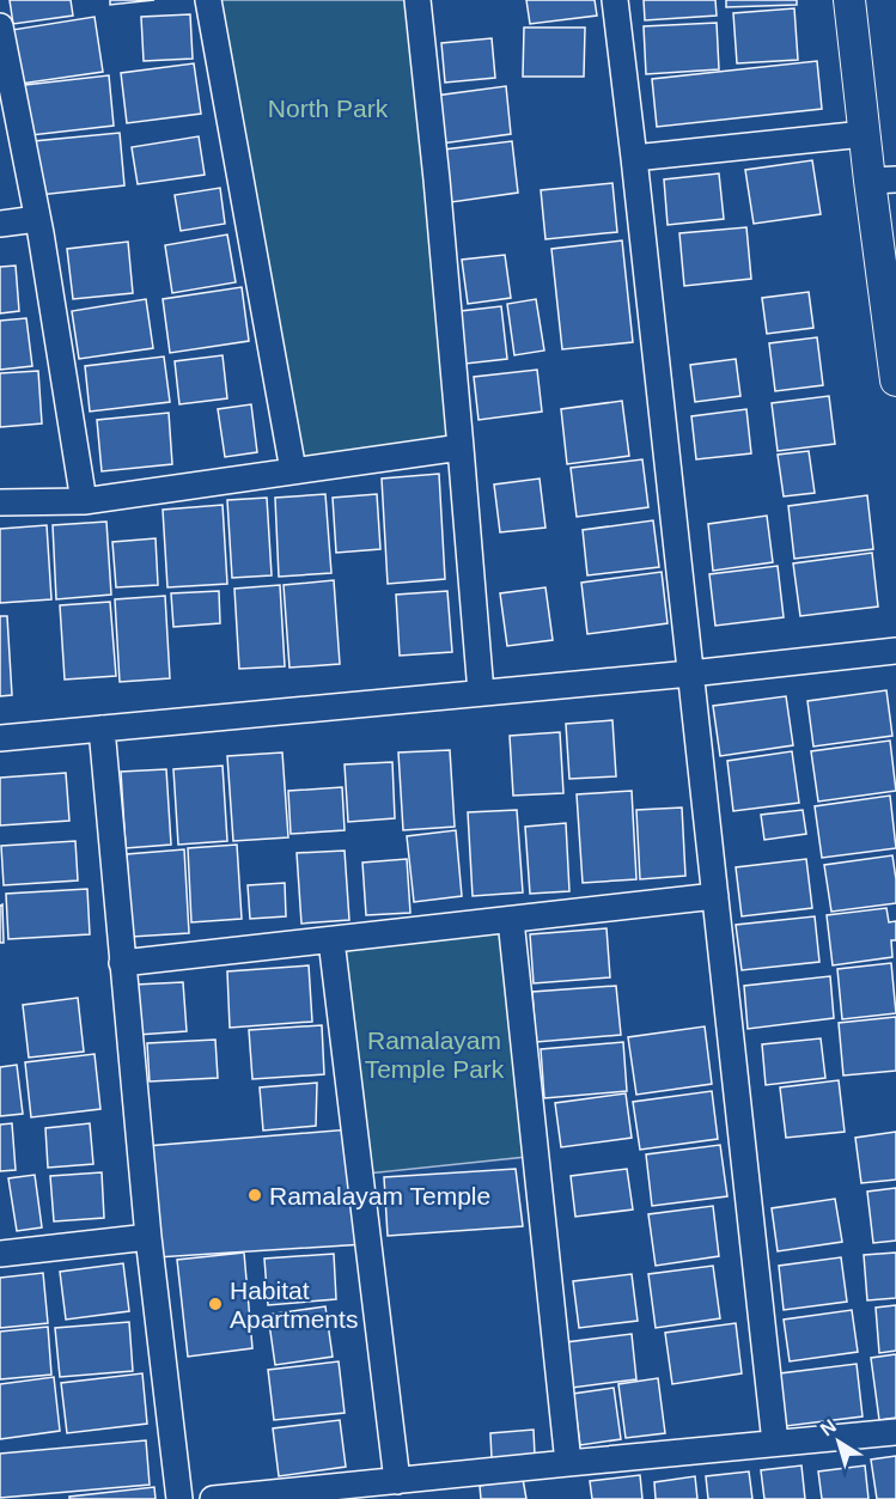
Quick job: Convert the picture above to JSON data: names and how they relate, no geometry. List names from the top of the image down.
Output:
{
  "parks": ["North Park", "Ramalayam Temple Park"],
  "places": ["Ramalayam Temple", "Habitat Apartments"],
  "north": "top left"
}
